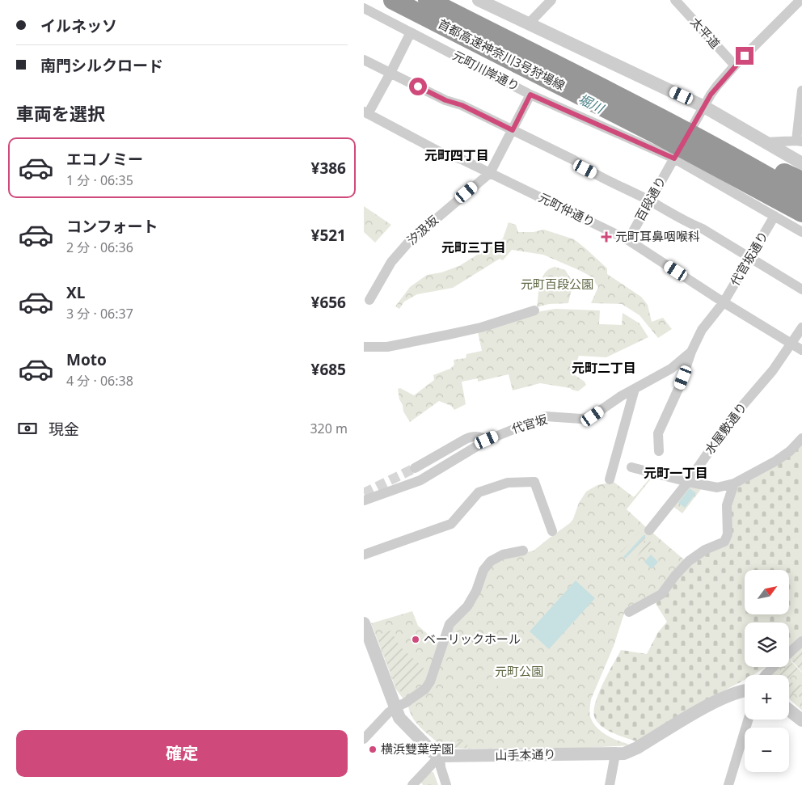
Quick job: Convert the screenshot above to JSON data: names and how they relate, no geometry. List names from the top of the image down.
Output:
{
  "streets": {
    "highway": ["首都高速神奈川3号狩場線"],
    "street": [
      "太平道",
      "元町川岸通り",
      "百段通り",
      "元町仲通り",
      "汐汲坂",
      "代官坂通り",
      "代官坂",
      "水屋敷通り",
      "山手本通り"
    ]
  },
  "crossings": [
    ["太平道", "百段通り"],
    ["元町川岸通り", "百段通り"],
    ["元町川岸通り", "代官坂通り"],
    ["百段通り", "元町仲通り"],
    ["元町仲通り", "汐汲坂"],
    ["元町仲通り", "代官坂通り"],
    ["元町仲通り", "水屋敷通り"],
    ["代官坂通り", "代官坂"]
  ],
  "districts": [
    "元町四丁目",
    "元町三丁目",
    "元町二丁目",
    "元町一丁目"
  ],
  "water": ["堀川"],
  "parks": ["元町百段公園", "元町公園"],
  "places": {
    "health": ["元町耳鼻咽喉科"],
    "other": ["ベーリックホール", "横浜雙葉学園"]
  },
  "north": "top right",
  "page": {
    "banner": ["イルネッソ", "南門シルクロード"],
    "heading": "車両を選択",
    "list": [
      {
        "name": "エコノミー",
        "note": "1 分 · 06:35",
        "value": "¥386"
      },
      {
        "name": "コンフォート",
        "note": "2 分 · 06:36",
        "value": "¥521"
      },
      {
        "name": "XL",
        "note": "3 分 · 06:37",
        "value": "¥656"
      },
      {
        "name": "Moto",
        "note": "4 分 · 06:38",
        "value": "¥685"
      }
    ],
    "pay": ["現金", "320 m"],
    "map_buttons": ["+", "−"],
    "buttons": "確定"
  }
}
